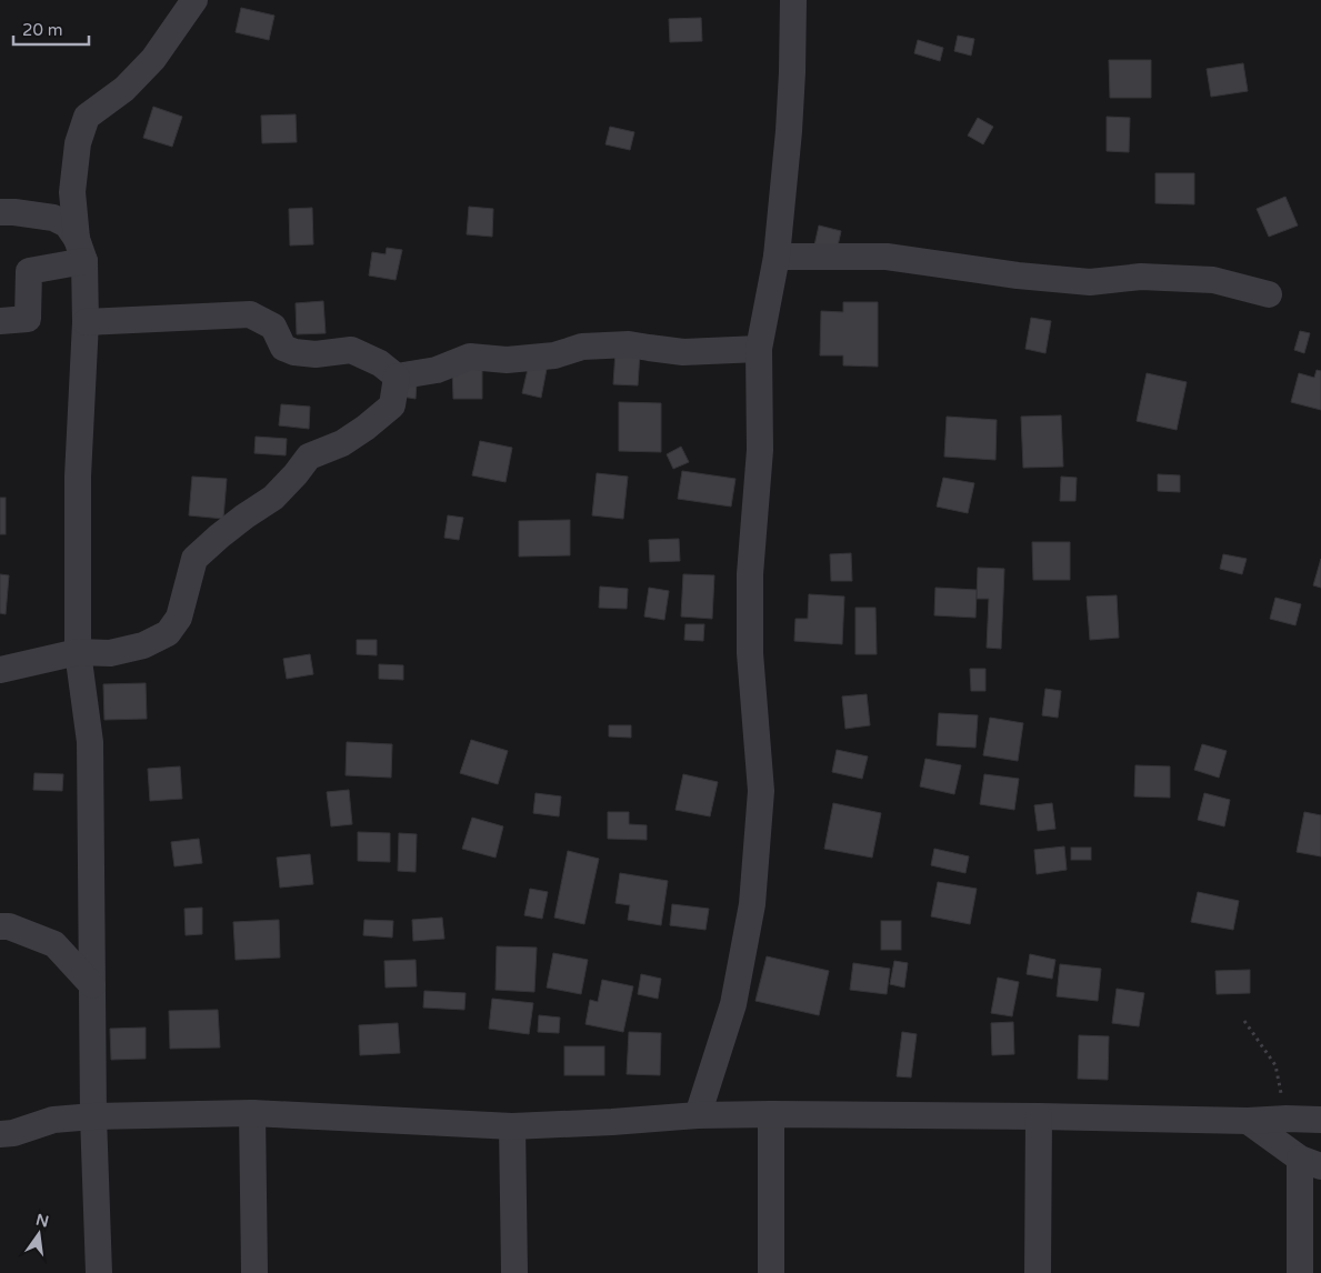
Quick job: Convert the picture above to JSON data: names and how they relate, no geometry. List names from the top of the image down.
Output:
{
  "scale_bar": "20 m",
  "north": "top"
}
